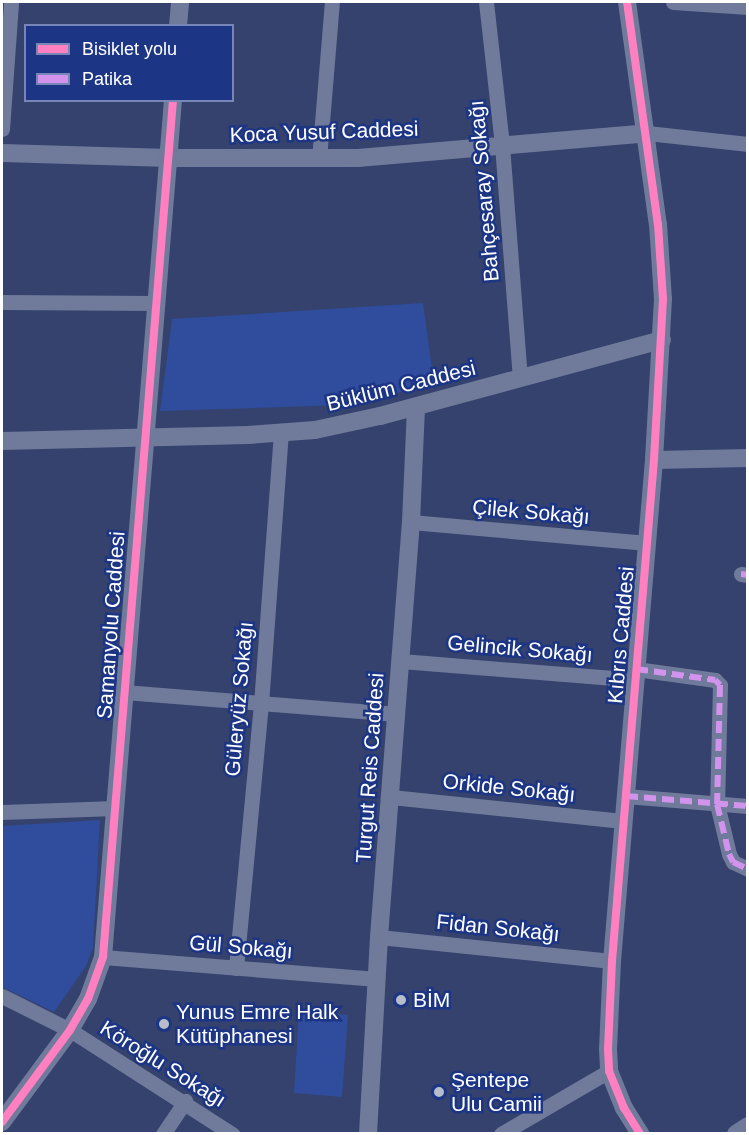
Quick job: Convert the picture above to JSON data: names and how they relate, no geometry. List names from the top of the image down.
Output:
{
  "streets": {
    "street": [
      "Koca Yusuf Caddesi",
      "Bahçesaray Sokağı",
      "Büklüm Caddesi",
      "Çilek Sokağı",
      "Samanyolu Caddesi",
      "Kıbrıs Caddesi",
      "Gelincik Sokağı",
      "Güleryüz Sokağı",
      "Turgut Reis Caddesi",
      "Orkide Sokağı",
      "Fidan Sokağı",
      "Gül Sokağı",
      "Köroğlu Sokağı"
    ]
  },
  "crossings": [
    ["Koca Yusuf Caddesi", "Bahçesaray Sokağı"],
    ["Koca Yusuf Caddesi", "Samanyolu Caddesi"],
    ["Koca Yusuf Caddesi", "Kıbrıs Caddesi"],
    ["Bahçesaray Sokağı", "Büklüm Caddesi"],
    ["Büklüm Caddesi", "Samanyolu Caddesi"],
    ["Büklüm Caddesi", "Kıbrıs Caddesi"],
    ["Büklüm Caddesi", "Güleryüz Sokağı"],
    ["Büklüm Caddesi", "Turgut Reis Caddesi"],
    ["Çilek Sokağı", "Kıbrıs Caddesi"],
    ["Çilek Sokağı", "Turgut Reis Caddesi"],
    ["Samanyolu Caddesi", "Gül Sokağı"],
    ["Samanyolu Caddesi", "Köroğlu Sokağı"],
    ["Kıbrıs Caddesi", "Gelincik Sokağı"],
    ["Kıbrıs Caddesi", "Orkide Sokağı"],
    ["Kıbrıs Caddesi", "Fidan Sokağı"],
    ["Gelincik Sokağı", "Turgut Reis Caddesi"],
    ["Güleryüz Sokağı", "Gül Sokağı"],
    ["Turgut Reis Caddesi", "Orkide Sokağı"],
    ["Turgut Reis Caddesi", "Fidan Sokağı"],
    ["Turgut Reis Caddesi", "Gül Sokağı"]
  ],
  "places": ["BİM", "Yunus Emre Halk Kütüphanesi", "Şentepe Ulu Camii"],
  "legend": ["Bisiklet yolu", "Patika"]
}
